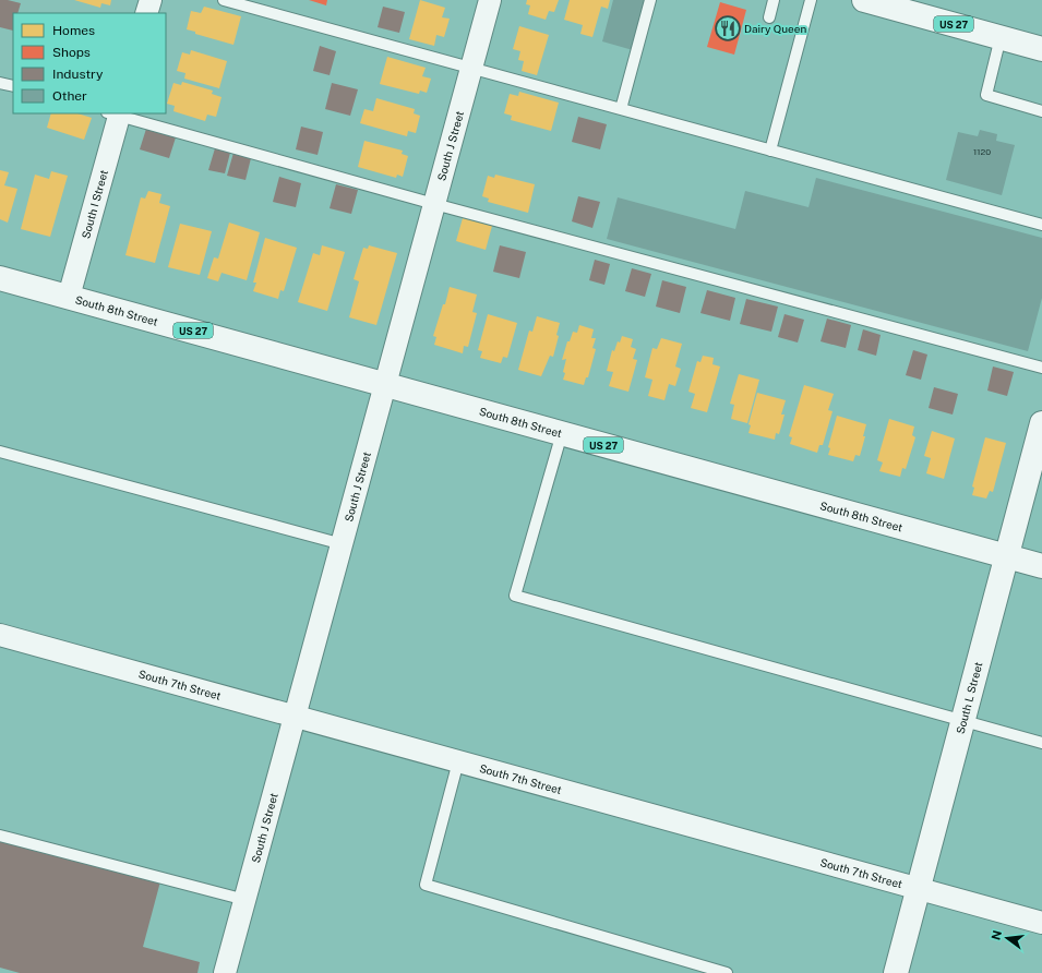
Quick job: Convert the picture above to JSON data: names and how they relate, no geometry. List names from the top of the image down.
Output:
{
  "streets": {
    "main road": ["US 27", "South 8th Street", "South L Street"],
    "street": ["South J Street", "South I Street", "South 7th Street"]
  },
  "crossings": [
    ["South J Street", "South 8th Street"],
    ["South J Street", "South 7th Street"],
    ["South I Street", "South 8th Street"],
    ["South 8th Street", "South L Street"],
    ["South 7th Street", "South L Street"]
  ],
  "places": {
    "restaurant": ["Dairy Queen"]
  },
  "house_numbers": ["1120"],
  "legend": [
    "Homes",
    "Shops",
    "Industry",
    "Other"
  ],
  "north": "left"
}
